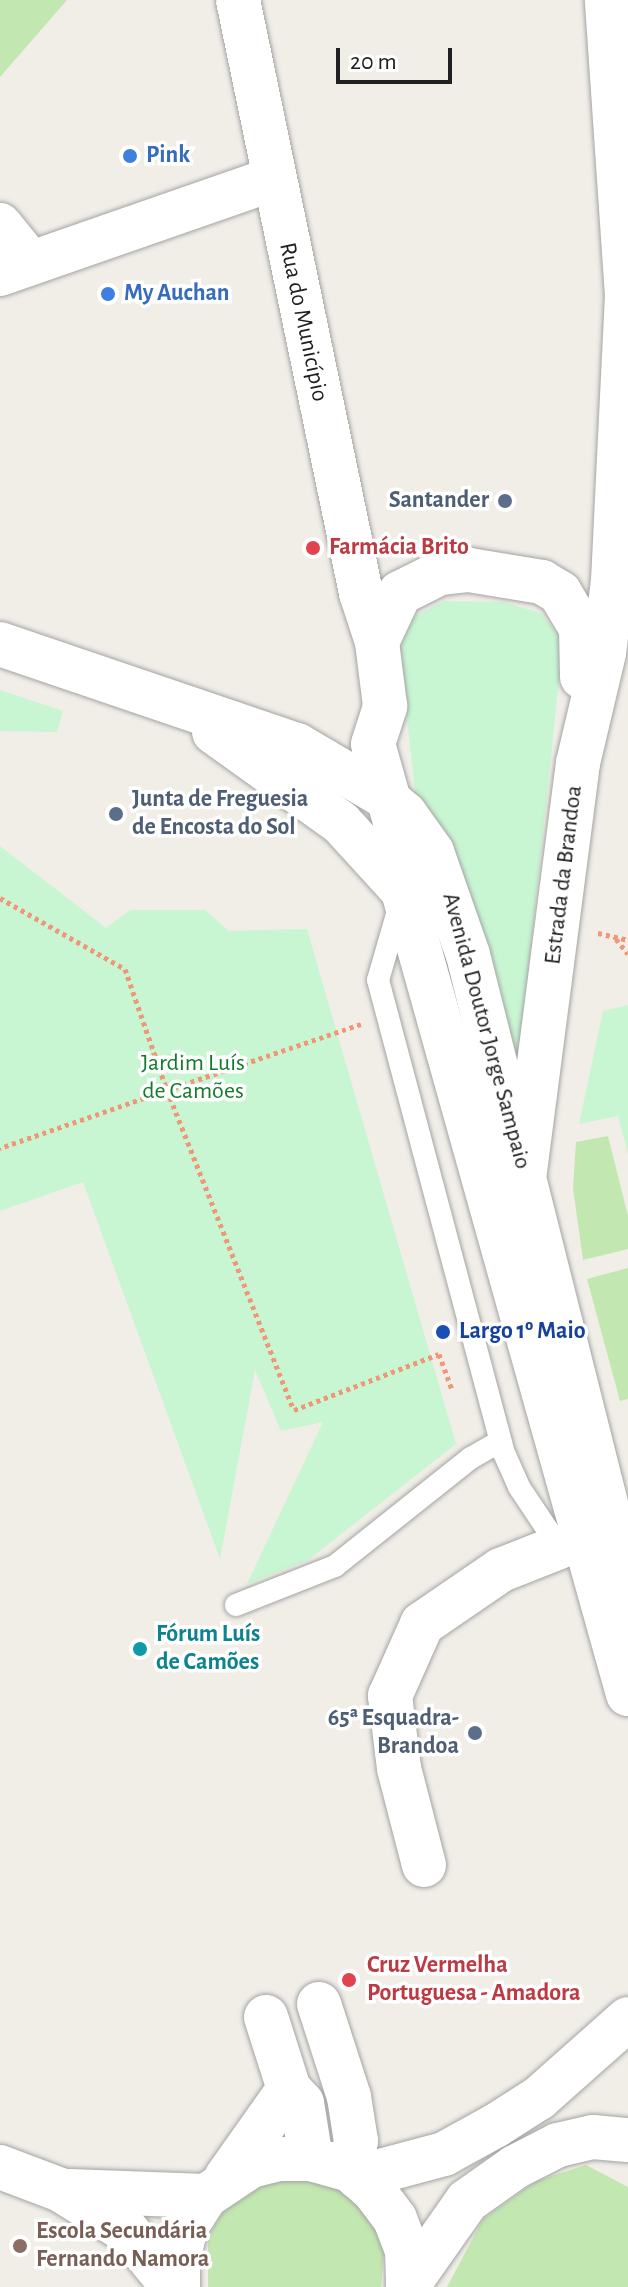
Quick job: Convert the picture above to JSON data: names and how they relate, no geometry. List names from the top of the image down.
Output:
{
  "streets": {
    "street": ["Rua do Município", "Estrada da Brandoa", "Avenida Doutor Jorge Sampaio"]
  },
  "crossings": [
    ["Estrada da Brandoa", "Avenida Doutor Jorge Sampaio"]
  ],
  "parks": ["Jardim Luís de Camões"],
  "places": [
    "Pink",
    "My Auchan",
    "Santander",
    "Farmácia Brito",
    "Junta de Freguesia de Encosta do Sol",
    "Largo 1º Maio",
    "Fórum Luís de Camões",
    "65ª Esquadra- Brandoa",
    "Cruz Vermelha Portuguesa - Amadora",
    "Escola Secundária Fernando Namora"
  ],
  "scale_bar": "20 m"
}
